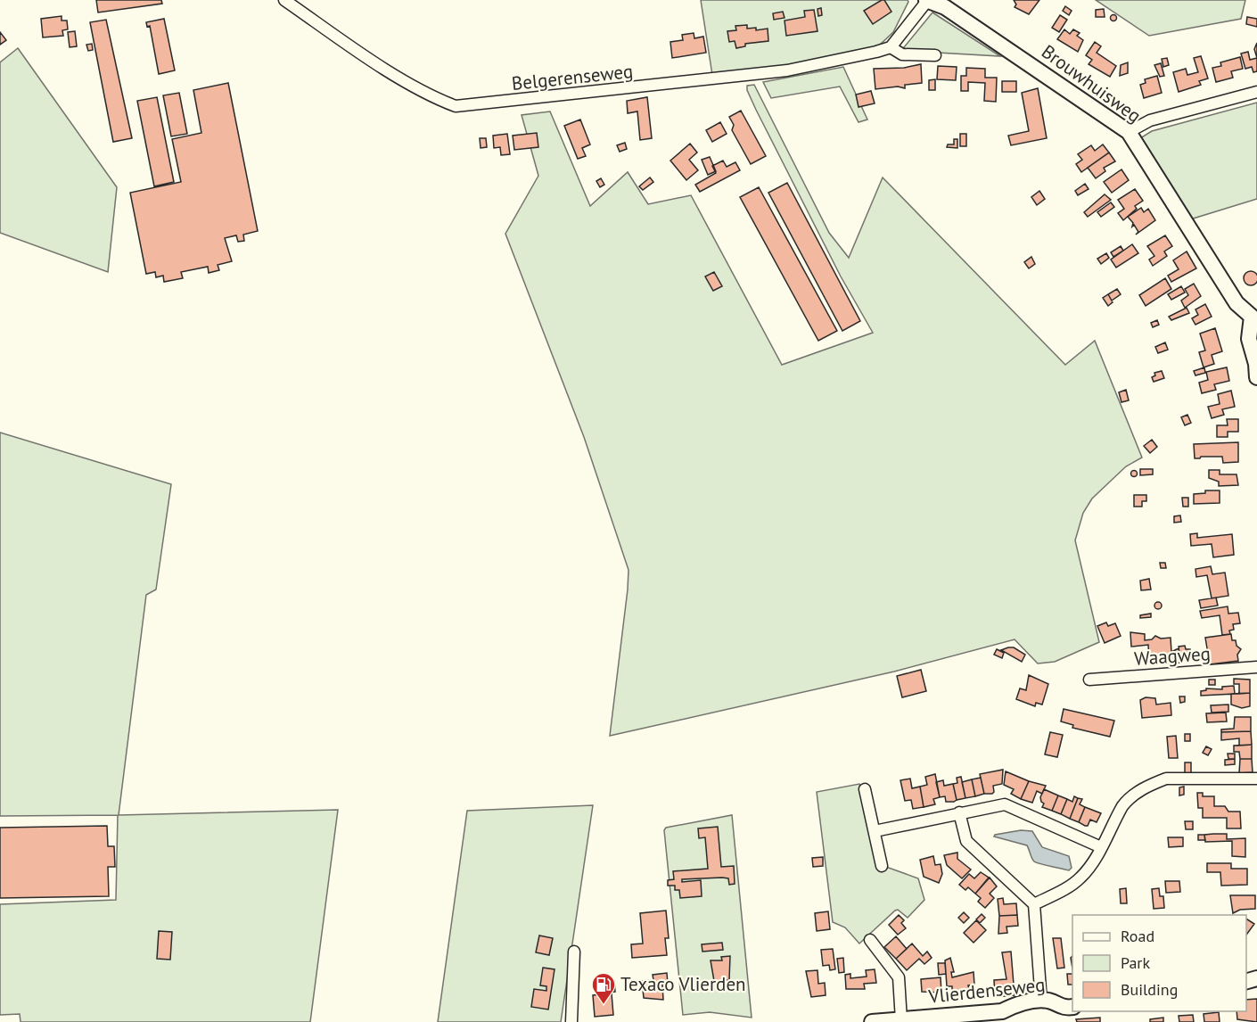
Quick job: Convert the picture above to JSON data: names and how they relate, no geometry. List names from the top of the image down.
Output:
{
  "streets": {
    "street": [
      "Belgerenseweg",
      "Brouwhuisweg",
      "Waagweg",
      "Vlierdenseweg"
    ]
  },
  "places": {
    "fuel station": ["Texaco Vlierden"]
  },
  "legend": ["Road", "Park", "Building"]
}
